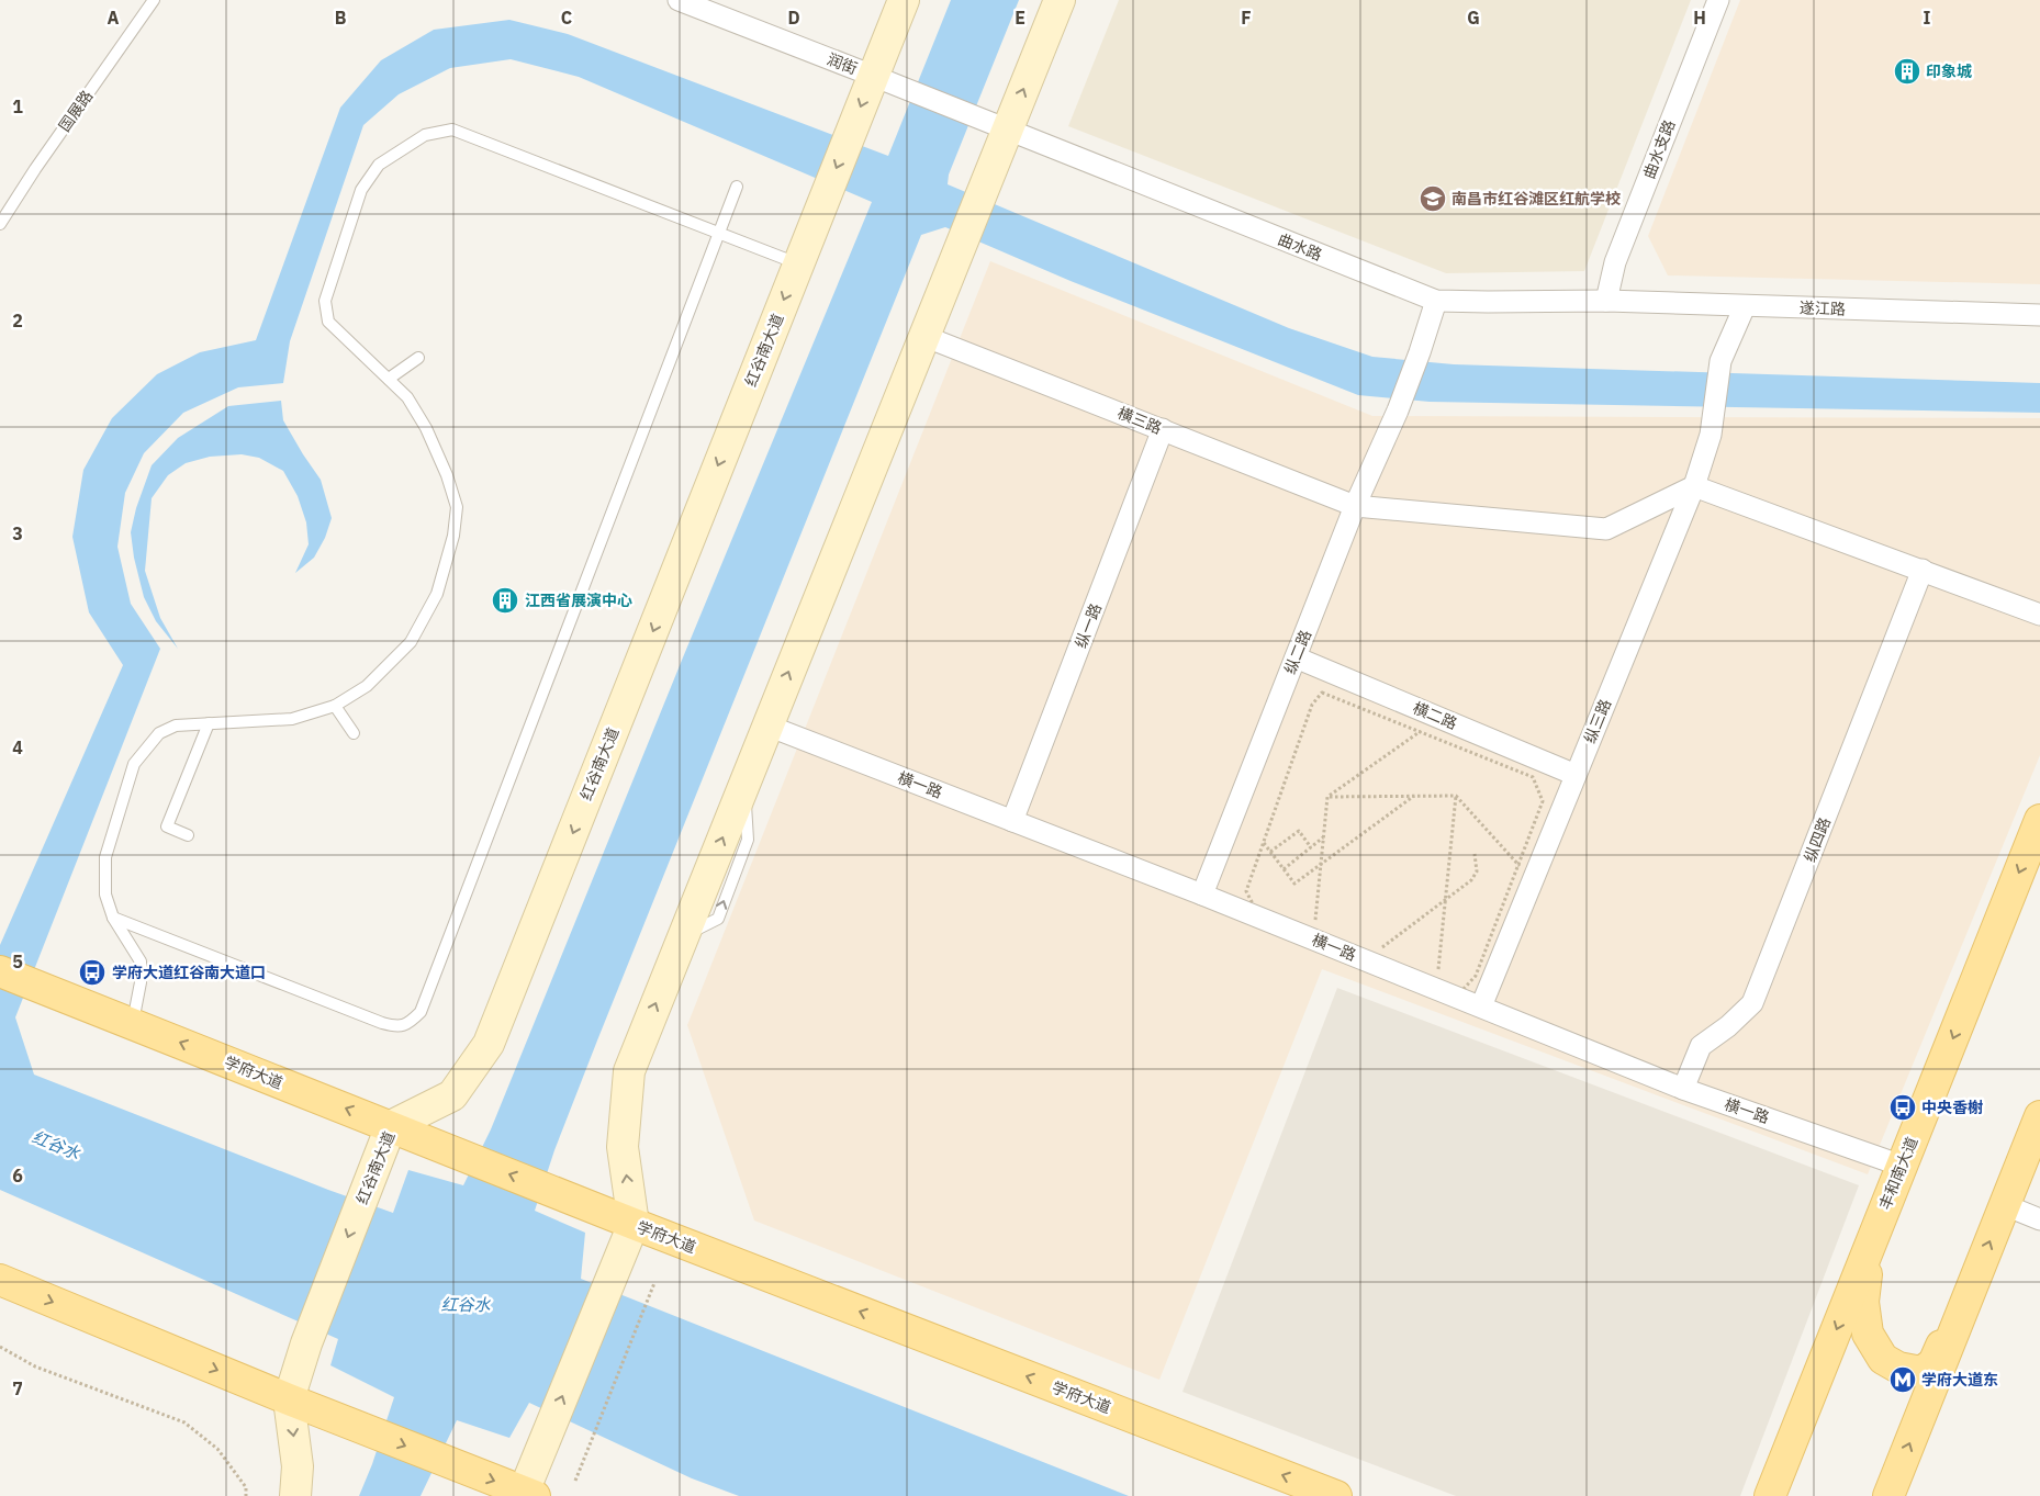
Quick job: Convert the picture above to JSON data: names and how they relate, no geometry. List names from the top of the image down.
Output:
{
  "streets": {
    "main road": ["红谷南大道", "学府大道", "丰和南大道"],
    "street": [
      "润街",
      "曲水支路",
      "曲水路",
      "遂江路",
      "横三路",
      "纵一路",
      "纵二路",
      "横二路",
      "纵三路",
      "横一路",
      "纵四路"
    ],
    "lane": ["国展路"]
  },
  "crossings": [
    ["润街", "曲水路"],
    ["润街", "红谷南大道"],
    ["曲水支路", "曲水路"],
    ["曲水支路", "遂江路"],
    ["曲水路", "遂江路"],
    ["曲水路", "纵二路"],
    ["遂江路", "纵三路"],
    ["红谷南大道", "学府大道"],
    ["横三路", "纵一路"],
    ["横三路", "纵二路"],
    ["横三路", "纵三路"],
    ["纵一路", "横一路"],
    ["纵二路", "横二路"],
    ["纵二路", "横一路"],
    ["横二路", "纵三路"],
    ["纵三路", "横一路"],
    ["横一路", "纵四路"],
    ["横一路", "丰和南大道"]
  ],
  "one_way": ["学府大道"],
  "water": ["红谷水"],
  "places": {
    "building": ["印象城", "江西省展演中心"],
    "school or university": ["南昌市红谷滩区红航学校"],
    "bus stop": ["学府大道红谷南大道口", "中央香榭"],
    "metro station": ["学府大道东"]
  },
  "grid": {
    "columns": [
      "A",
      "B",
      "C",
      "D",
      "E",
      "F",
      "G",
      "H",
      "I"
    ],
    "rows": [
      "1",
      "2",
      "3",
      "4",
      "5",
      "6",
      "7"
    ]
  }
}
